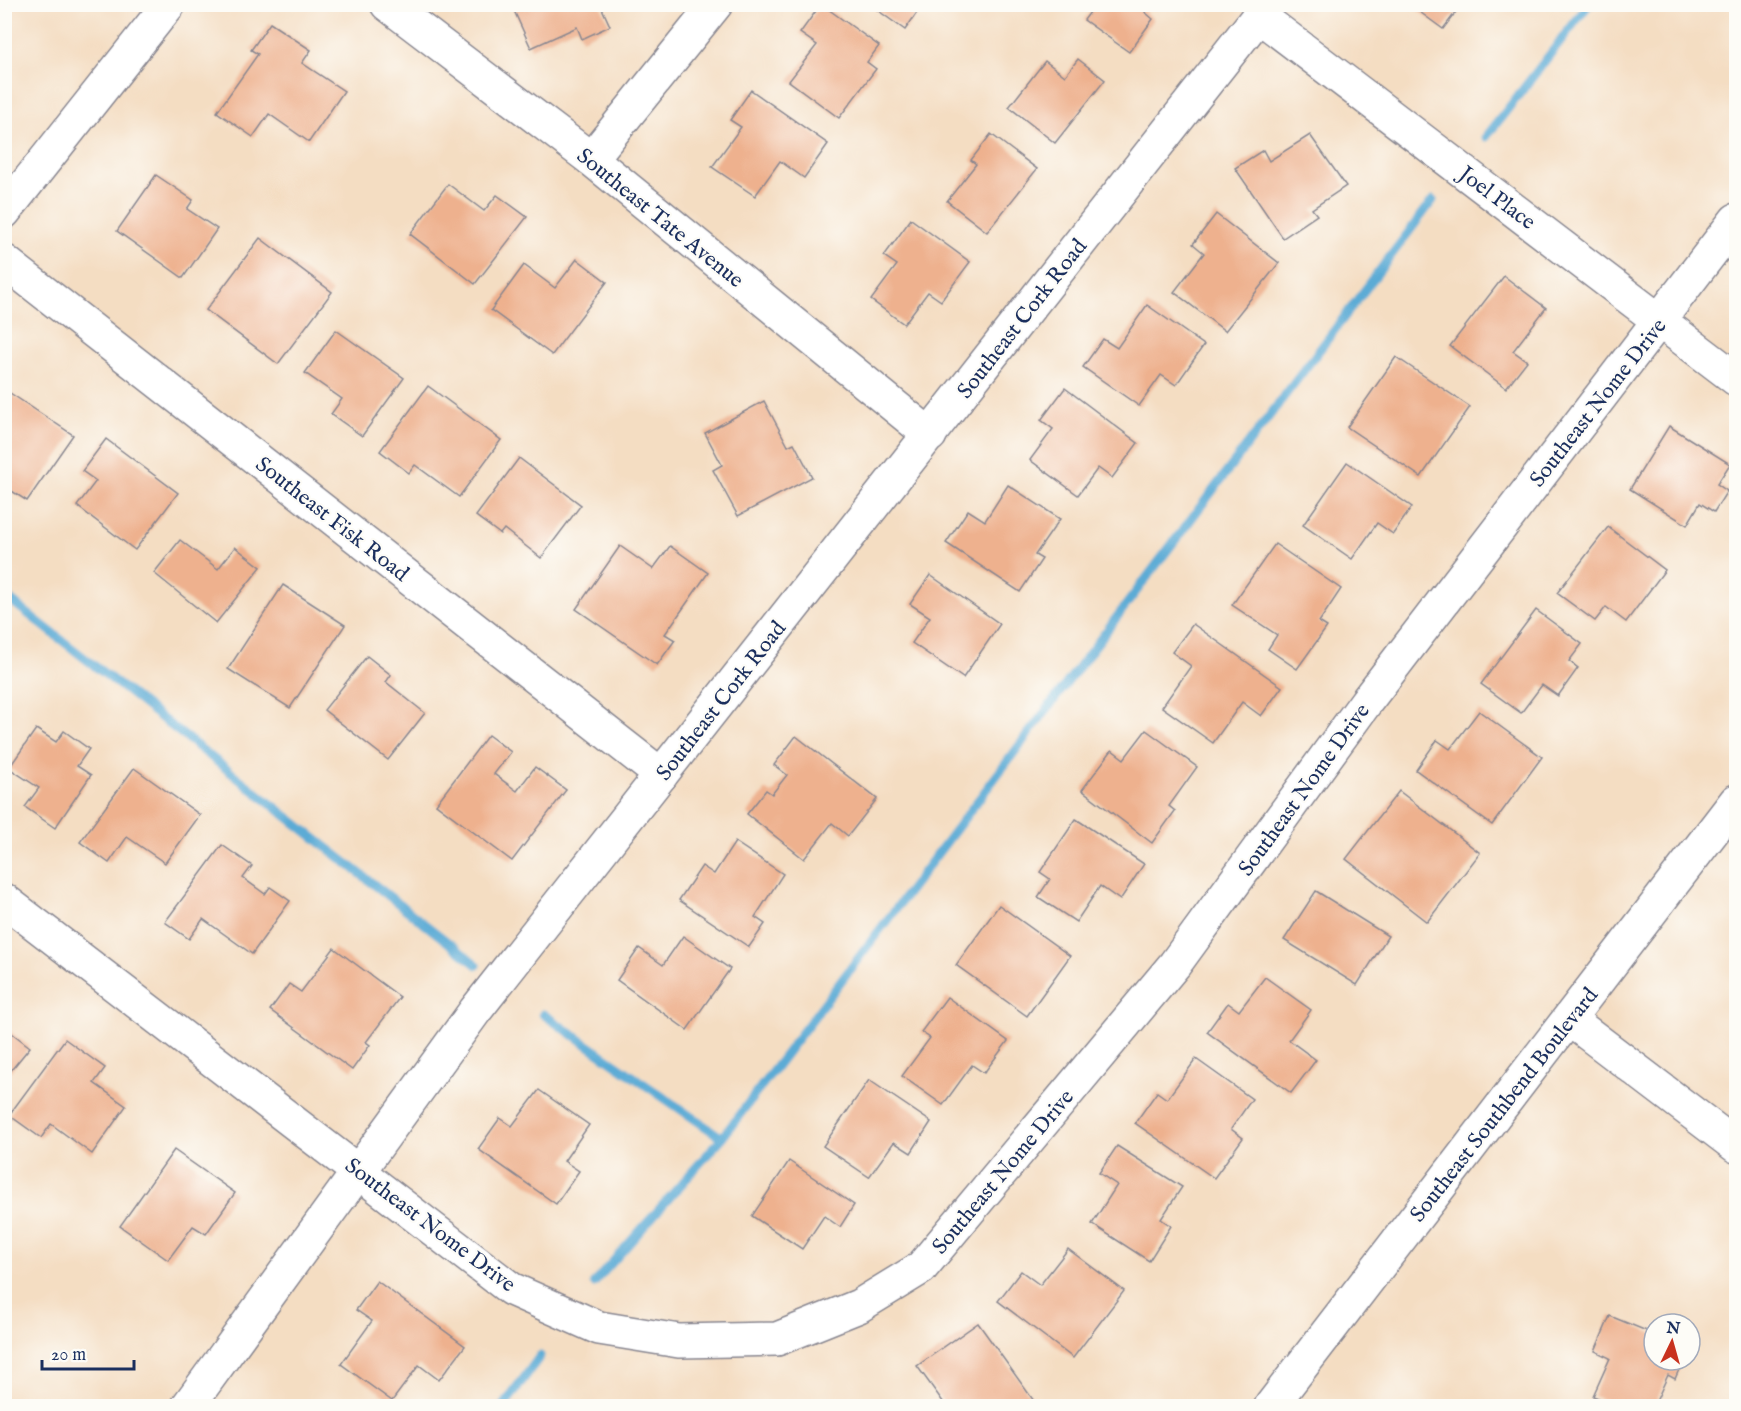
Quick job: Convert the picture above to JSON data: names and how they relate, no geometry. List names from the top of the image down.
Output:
{
  "streets": {
    "street": [
      "Joel Place",
      "Southeast Tate Avenue",
      "Southeast Cork Road",
      "Southeast Nome Drive",
      "Southeast Fisk Road",
      "Southeast Southbend Boulevard"
    ]
  },
  "crossings": [
    ["Joel Place", "Southeast Cork Road"],
    ["Joel Place", "Southeast Nome Drive"],
    ["Southeast Tate Avenue", "Southeast Cork Road"],
    ["Southeast Cork Road", "Southeast Nome Drive"],
    ["Southeast Cork Road", "Southeast Fisk Road"]
  ],
  "scale_bar": "20 m",
  "north": "top"
}
